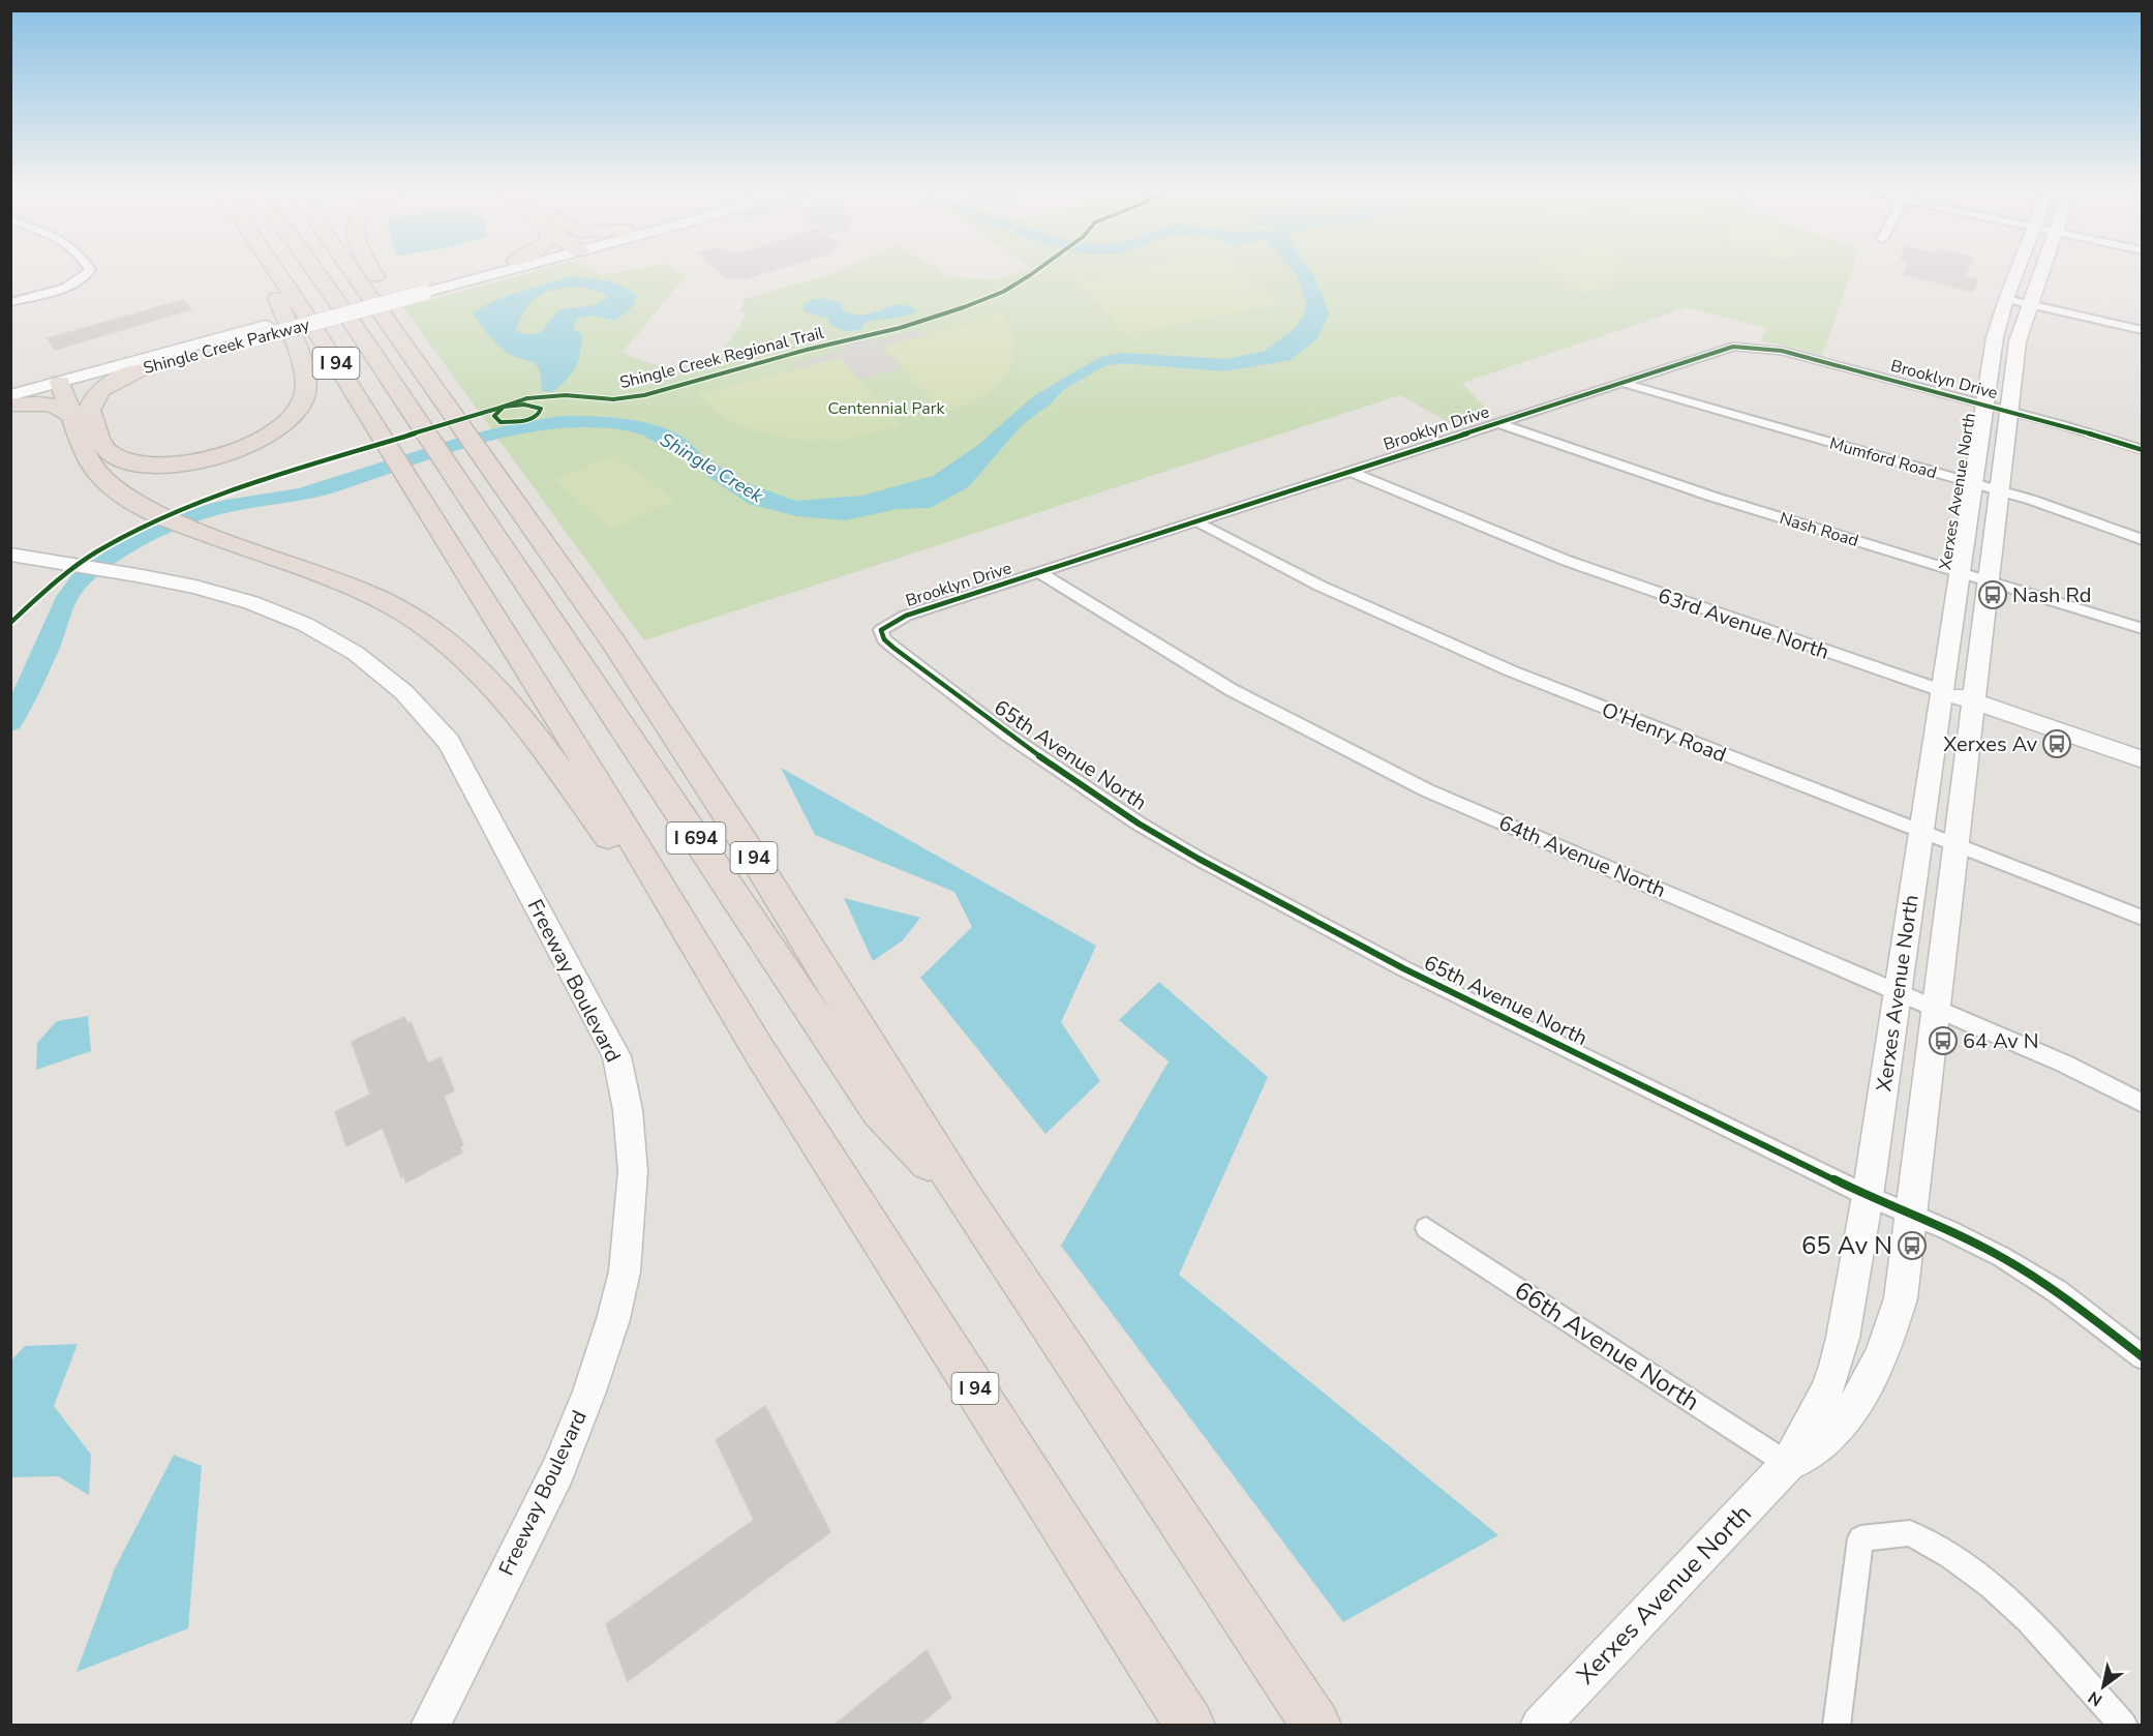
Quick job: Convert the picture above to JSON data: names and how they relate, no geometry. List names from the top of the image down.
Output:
{
  "streets": {
    "highway": ["I 94", "I 694"],
    "street": [
      "Shingle Creek Parkway",
      "Brooklyn Drive",
      "Mumford Road",
      "Xerxes Avenue North",
      "Nash Road",
      "63rd Avenue North",
      "O'Henry Road",
      "65th Avenue North",
      "64th Avenue North",
      "Freeway Boulevard",
      "66th Avenue North"
    ],
    "cycle path": ["Shingle Creek Regional Trail"]
  },
  "crossings": [
    ["I 94", "I 694"],
    ["Brooklyn Drive", "Mumford Road"],
    ["Brooklyn Drive", "Xerxes Avenue North"],
    ["Brooklyn Drive", "Nash Road"],
    ["Brooklyn Drive", "63rd Avenue North"],
    ["Brooklyn Drive", "O'Henry Road"],
    ["Brooklyn Drive", "65th Avenue North"],
    ["Brooklyn Drive", "64th Avenue North"],
    ["Mumford Road", "Xerxes Avenue North"],
    ["Xerxes Avenue North", "Nash Road"],
    ["Xerxes Avenue North", "63rd Avenue North"],
    ["Xerxes Avenue North", "O'Henry Road"],
    ["Xerxes Avenue North", "65th Avenue North"],
    ["Xerxes Avenue North", "64th Avenue North"],
    ["Xerxes Avenue North", "66th Avenue North"]
  ],
  "water": ["Shingle Creek"],
  "parks": ["Centennial Park"],
  "places": {
    "bus stop": [
      "Nash Rd",
      "Xerxes Av",
      "64 Av N",
      "65 Av N"
    ]
  },
  "north": "bottom left"
}
